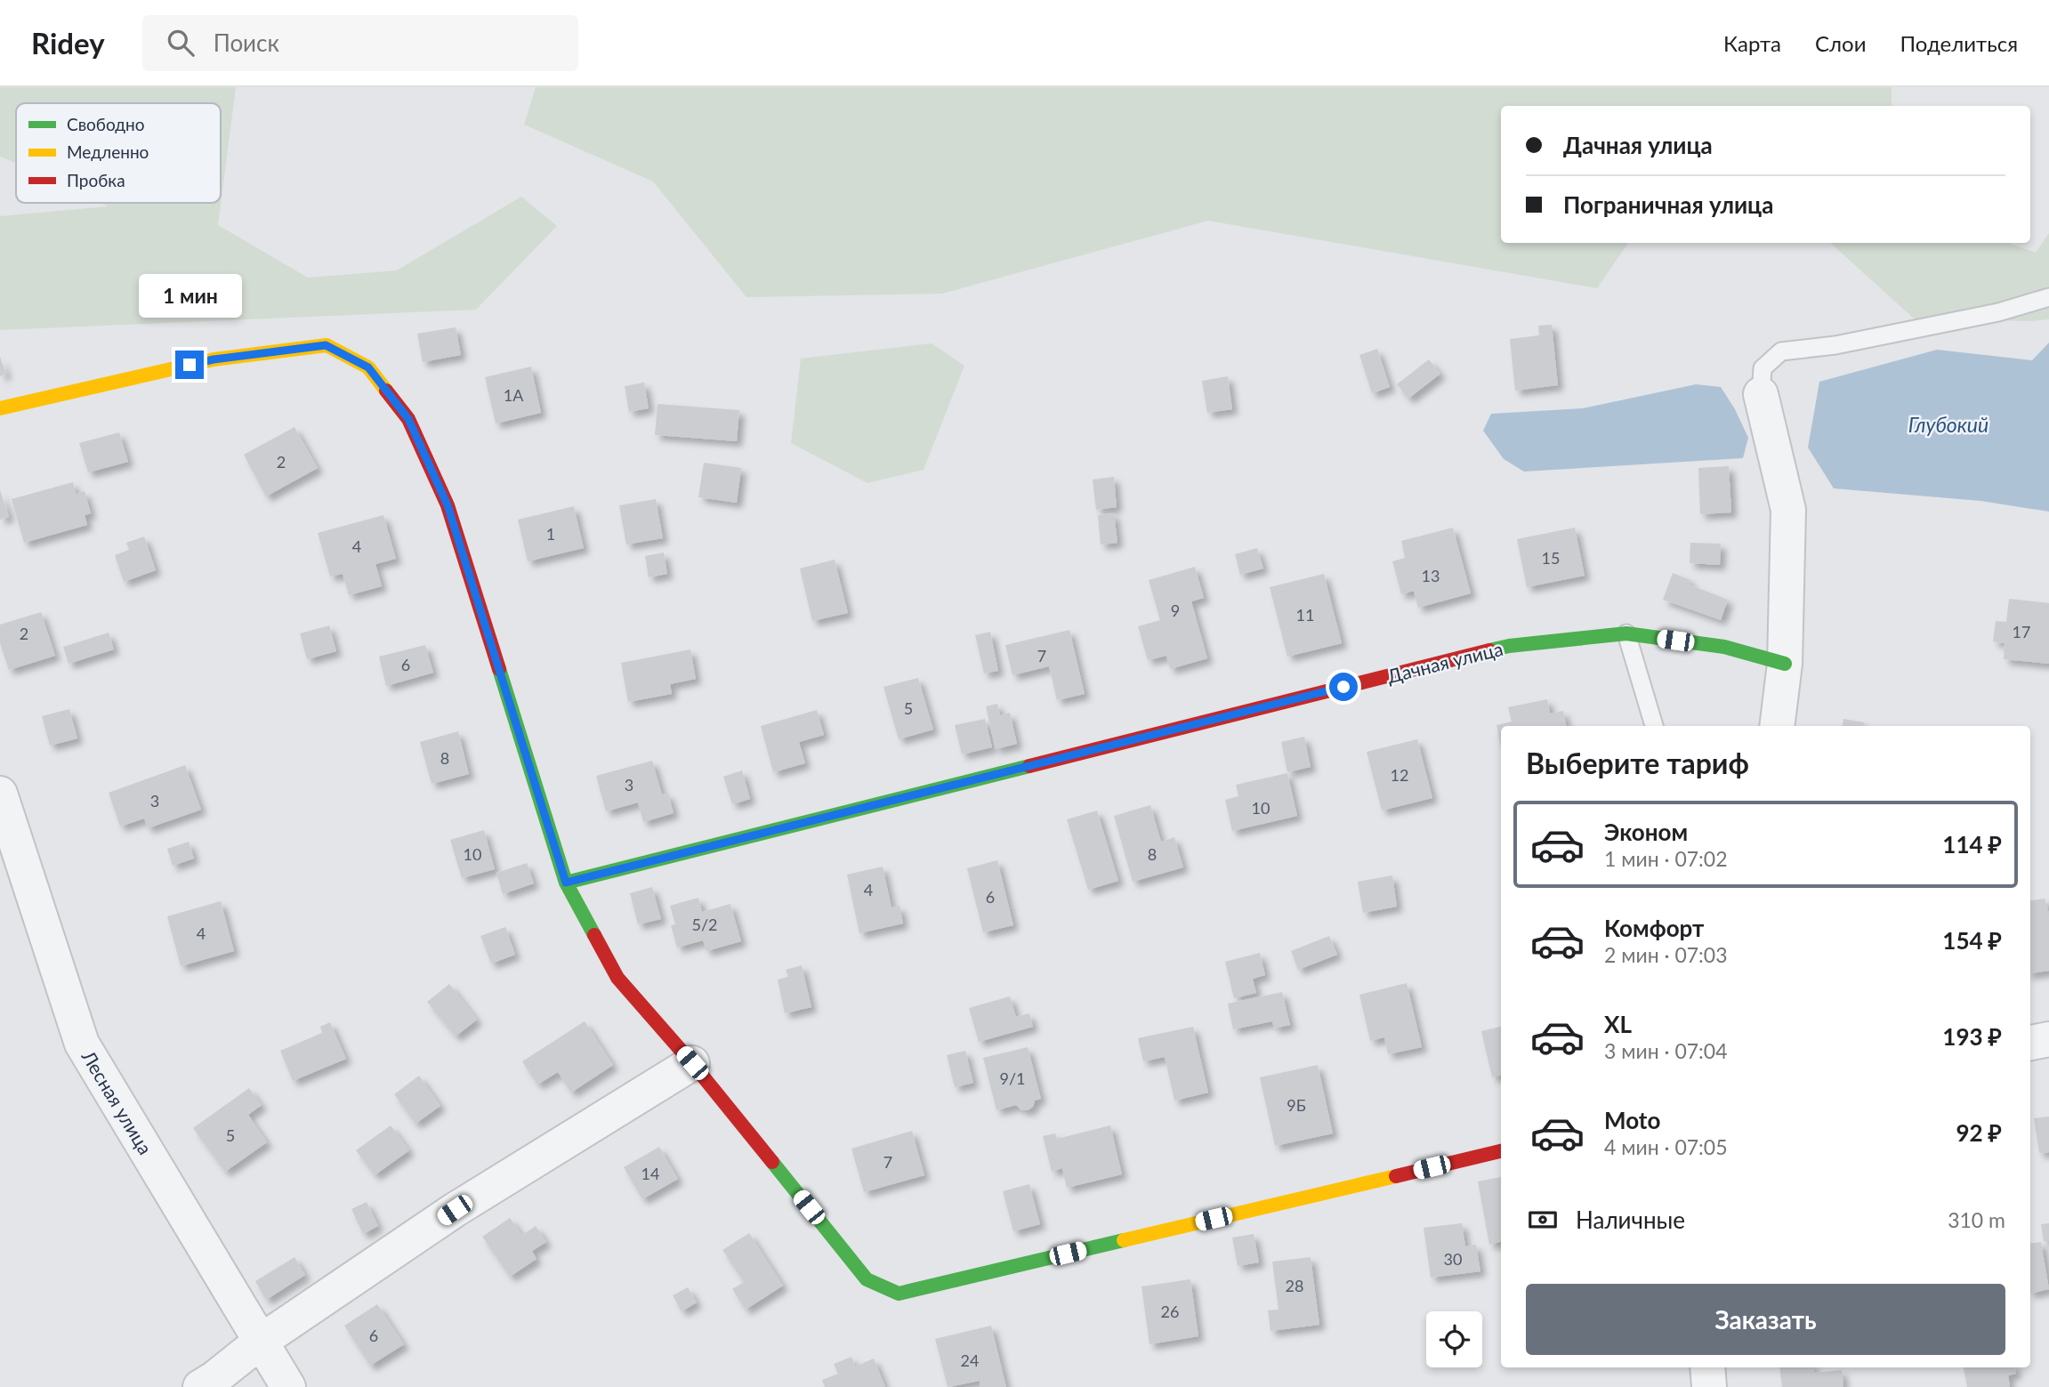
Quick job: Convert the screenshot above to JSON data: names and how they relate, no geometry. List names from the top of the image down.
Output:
{
  "streets": {
    "street": ["Дачная улица", "Лесная улица"]
  },
  "water": ["Глубокий"],
  "house_numbers": [
    "1А",
    "2",
    "1",
    "4",
    "15",
    "13",
    "9",
    "11",
    "17",
    "2",
    "7",
    "6",
    "5",
    "8",
    "12",
    "3",
    "3",
    "10",
    "10",
    "8",
    "4",
    "6",
    "5/2",
    "4",
    "9/1",
    "9Б",
    "5",
    "7",
    "14",
    "30",
    "28",
    "26",
    "6",
    "24"
  ],
  "legend": ["Свободно", "Медленно", "Пробка"],
  "page": {
    "header": "Ridey",
    "search": "Поиск",
    "nav": ["Карта", "Слои", "Поделиться"],
    "banner": ["Дачная улица", "Пограничная улица"],
    "bubble": "1 мин",
    "heading": "Выберите тариф",
    "list": [
      {
        "name": "Эконом",
        "note": "1 мин · 07:02",
        "value": "114 ₽"
      },
      {
        "name": "Комфорт",
        "note": "2 мин · 07:03",
        "value": "154 ₽"
      },
      {
        "name": "XL",
        "note": "3 мин · 07:04",
        "value": "193 ₽"
      },
      {
        "name": "Moto",
        "note": "4 мин · 07:05",
        "value": "92 ₽"
      }
    ],
    "pay": ["Наличные", "310 m"],
    "buttons": "Заказать"
  }
}
